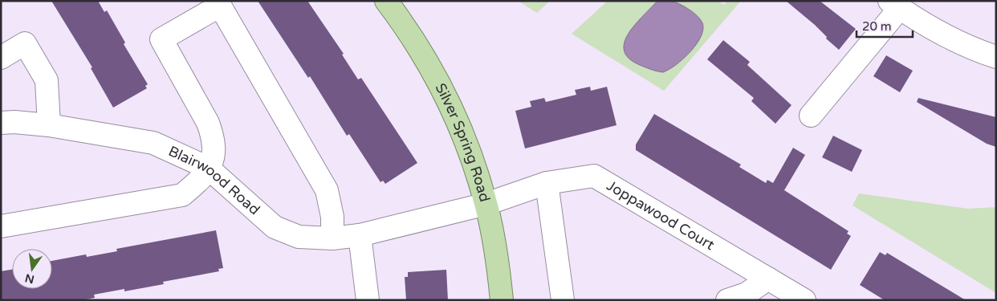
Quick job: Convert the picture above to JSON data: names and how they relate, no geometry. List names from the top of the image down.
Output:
{
  "streets": {
    "main road": ["Silver Spring Road"],
    "street": ["Blairwood Road", "Joppawood Court"]
  },
  "crossings": [
    ["Silver Spring Road", "Blairwood Road"],
    ["Silver Spring Road", "Joppawood Court"],
    ["Blairwood Road", "Joppawood Court"]
  ],
  "scale_bar": "20 m",
  "north": "bottom"
}
